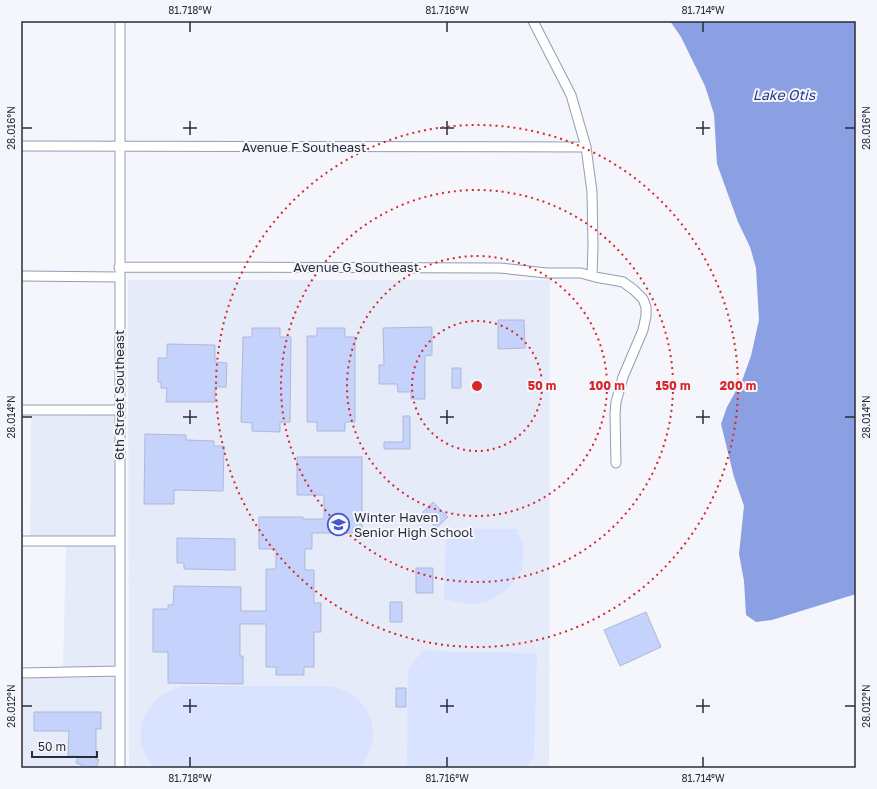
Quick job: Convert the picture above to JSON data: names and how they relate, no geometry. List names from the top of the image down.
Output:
{
  "streets": {
    "street": ["Avenue F Southeast", "Avenue G Southeast", "6th Street Southeast"]
  },
  "crossings": [
    ["Avenue F Southeast", "6th Street Southeast"],
    ["Avenue G Southeast", "6th Street Southeast"]
  ],
  "water": ["Lake Otis"],
  "places": {
    "school or university": ["Winter Haven Senior High School"]
  },
  "scale_bar": "50 m",
  "coordinates": [
    "81.718°W",
    "81.716°W",
    "81.714°W",
    "28.016°N",
    "28.014°N",
    "28.012°N"
  ],
  "rings": [
    "50 m",
    "100 m",
    "150 m",
    "200 m"
  ]
}
